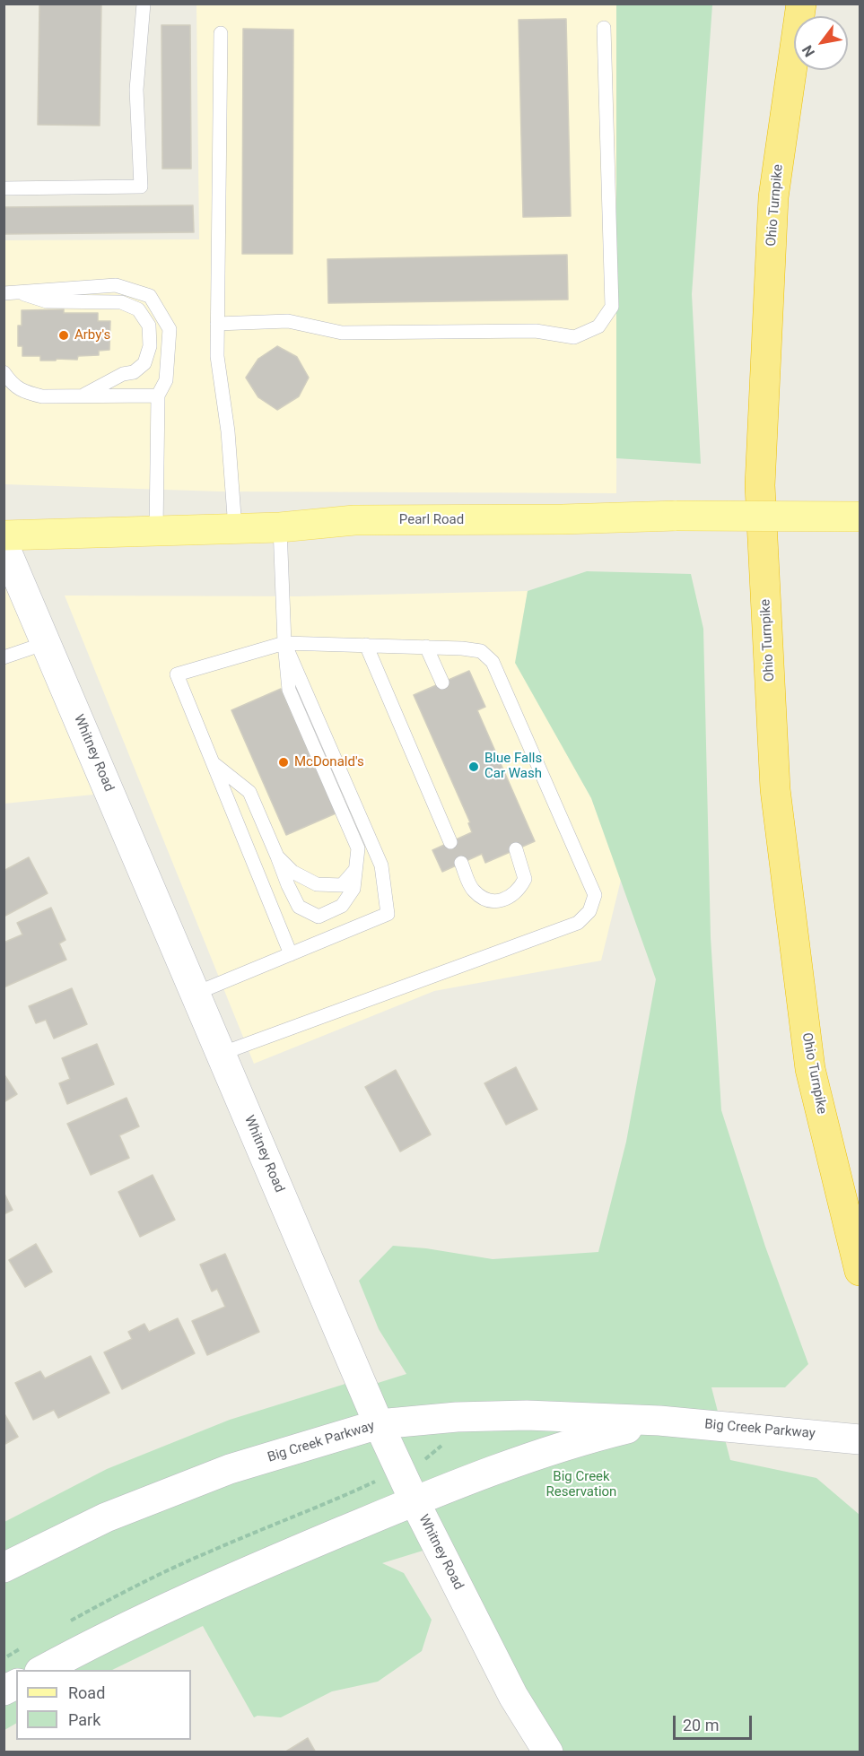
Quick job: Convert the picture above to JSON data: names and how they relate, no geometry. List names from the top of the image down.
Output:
{
  "streets": {
    "highway": ["Ohio Turnpike"],
    "main road": ["Pearl Road"],
    "street": ["Whitney Road", "Big Creek Parkway"]
  },
  "crossings": [
    ["Whitney Road", "Big Creek Parkway"]
  ],
  "parks": ["Big Creek Reservation"],
  "places": ["Arby's", "McDonald's", "Blue Falls Car Wash"],
  "legend": ["Road", "Park"],
  "scale_bar": "20 m",
  "north": "bottom left"
}
